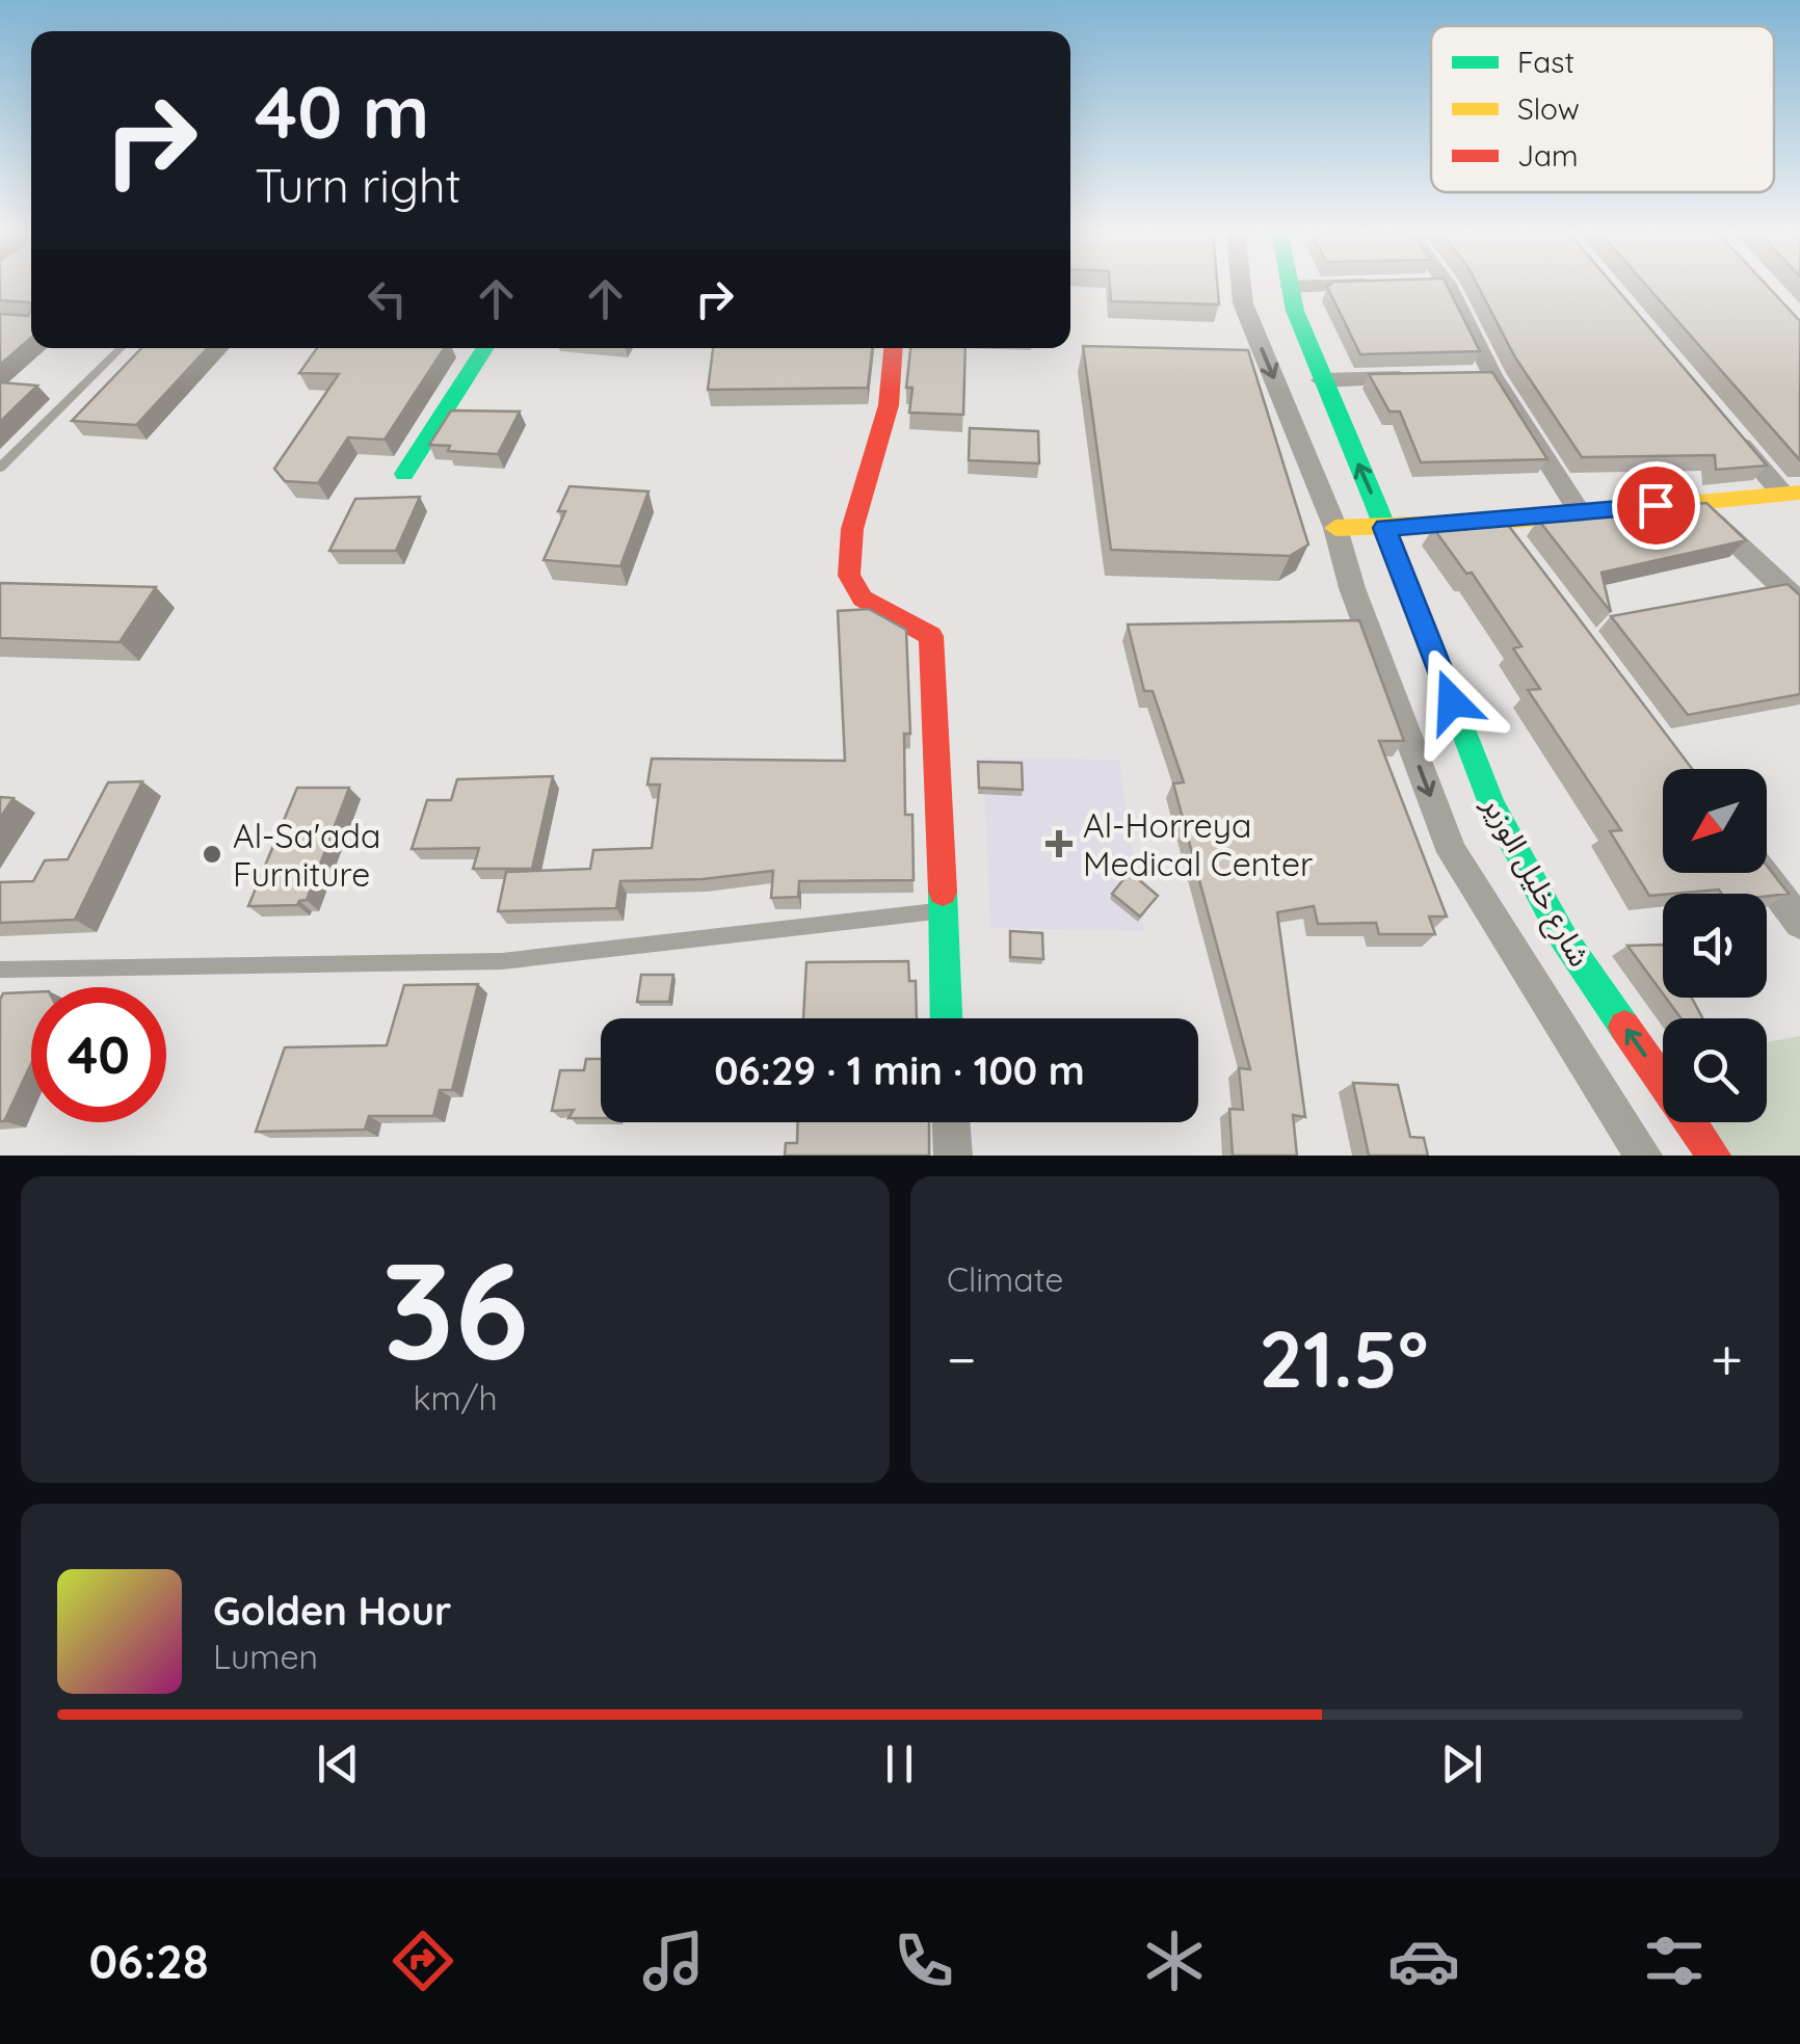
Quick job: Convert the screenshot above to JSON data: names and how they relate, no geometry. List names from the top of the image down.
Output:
{
  "streets": {
    "street": ["شارع خليل الوزير"]
  },
  "places": {
    "health": ["Al-Horreya Medical Center"],
    "other": ["Al-Sa'ada Furniture"]
  },
  "legend": ["Fast", "Slow", "Jam"],
  "north": "bottom left",
  "page": {
    "turn": ["40 m", "Turn right"],
    "limit": "40",
    "trip": "06:29 · 1 min · 100 m",
    "tile": [
      ["36", "km/h"],
      "Climate"
    ],
    "heat": ["−", "21.5°", "+"],
    "song": ["Golden Hour", "Lumen"],
    "tabs": "06:28"
  }
}
